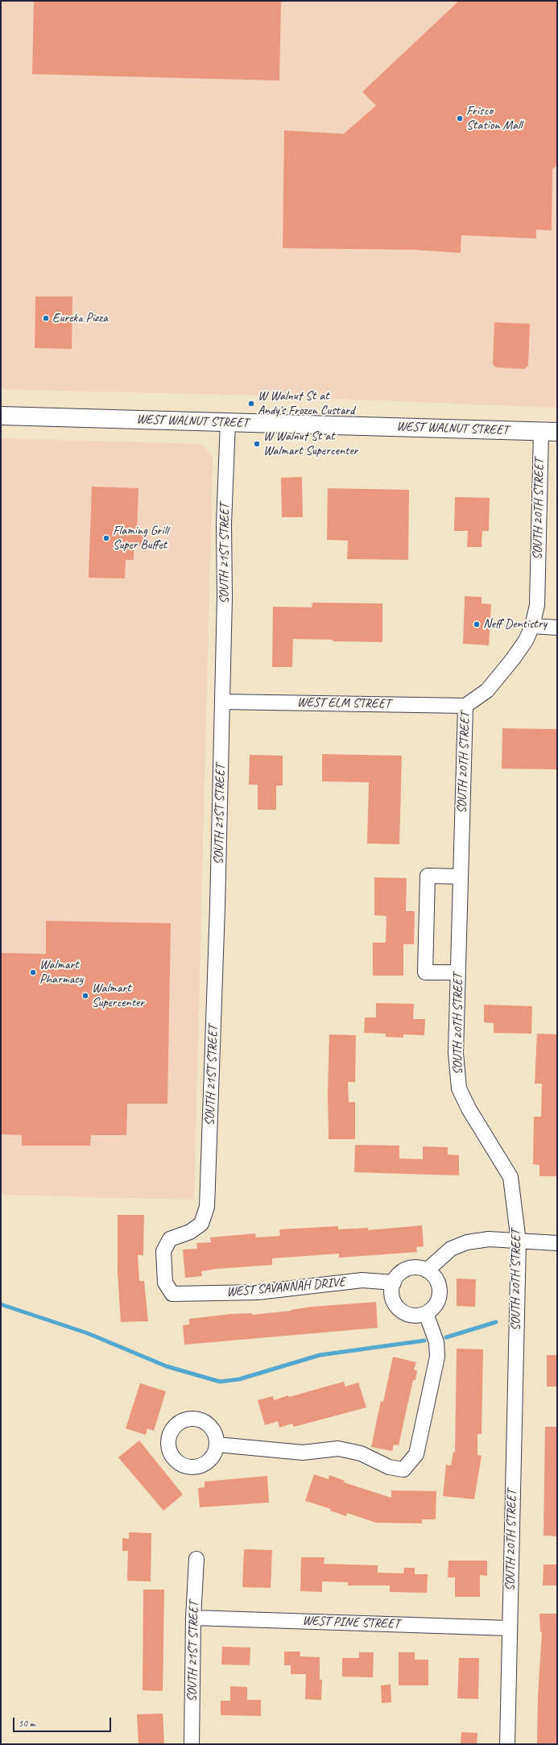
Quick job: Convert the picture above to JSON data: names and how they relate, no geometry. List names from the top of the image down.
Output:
{
  "streets": {
    "main road": ["WEST WALNUT STREET"],
    "street": [
      "SOUTH 20TH STREET",
      "SOUTH 21ST STREET",
      "WEST ELM STREET",
      "WEST SAVANNAH DRIVE",
      "WEST PINE STREET"
    ]
  },
  "crossings": [
    ["WEST WALNUT STREET", "SOUTH 20TH STREET"],
    ["WEST WALNUT STREET", "SOUTH 21ST STREET"],
    ["SOUTH 20TH STREET", "WEST ELM STREET"],
    ["SOUTH 20TH STREET", "WEST PINE STREET"],
    ["SOUTH 21ST STREET", "WEST ELM STREET"],
    ["SOUTH 21ST STREET", "WEST SAVANNAH DRIVE"],
    ["SOUTH 21ST STREET", "WEST PINE STREET"]
  ],
  "places": [
    "Frisco Station Mall",
    "Eureka Pizza",
    "W Walnut St at Andy's Frozen Custard",
    "W Walnut St at Walmart Supercenter",
    "Flaming Grill Super Buffet",
    "Neff Dentistry",
    "Walmart Pharmacy",
    "Walmart Supercenter"
  ],
  "scale_bar": "50 m"
}
